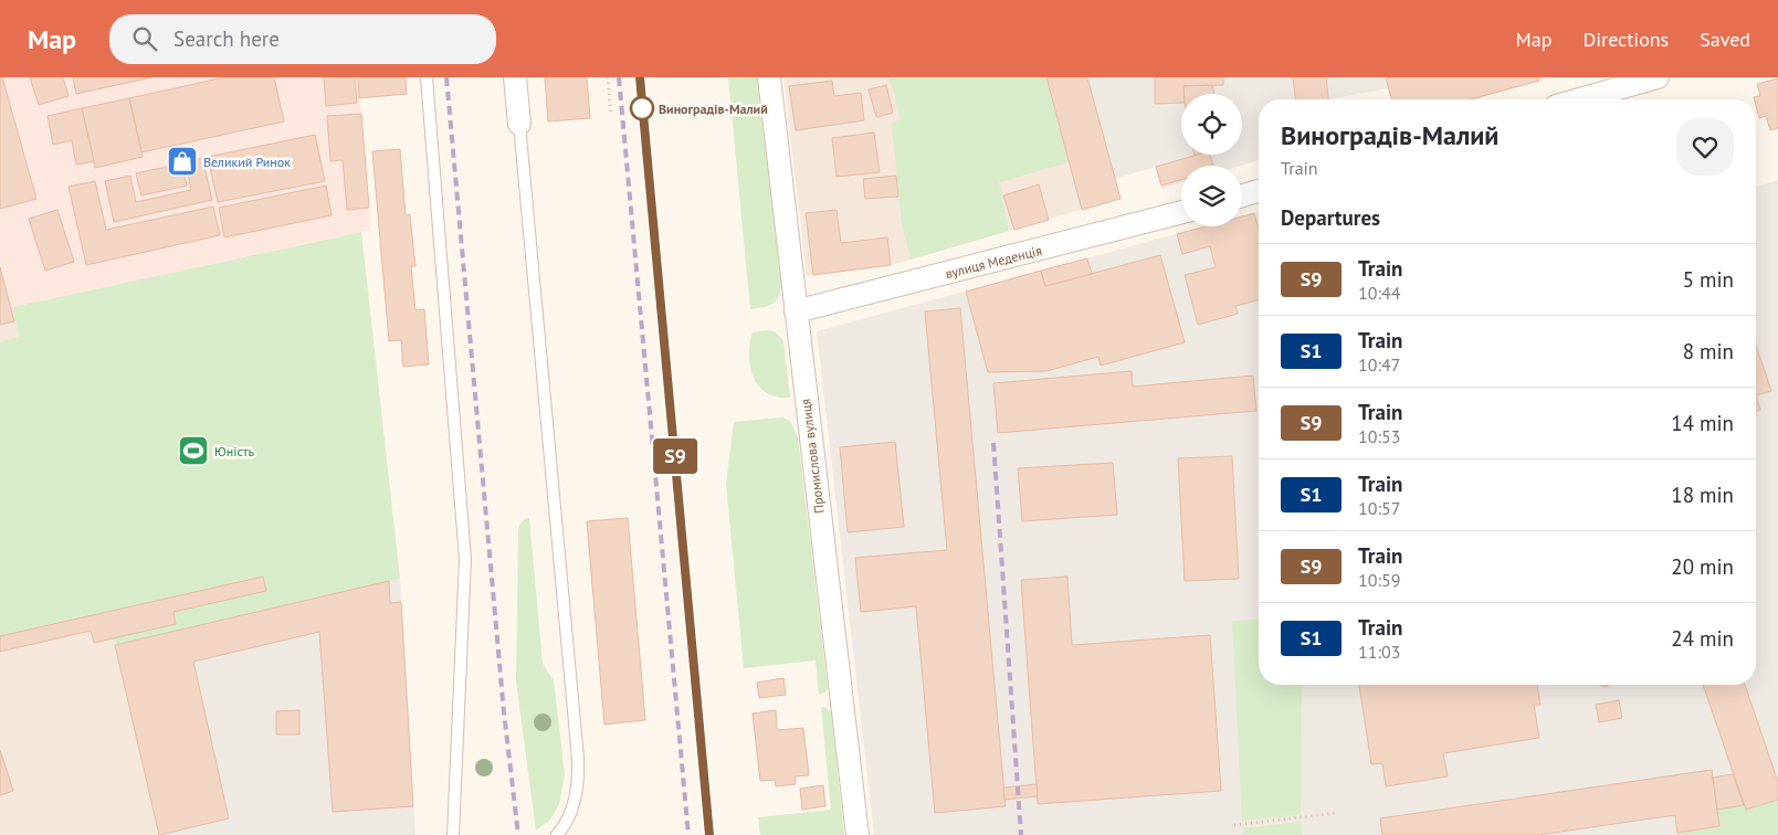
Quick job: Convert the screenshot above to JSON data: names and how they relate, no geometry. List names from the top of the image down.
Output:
{
  "streets": {
    "street": ["вулиця Меденція", "Промислова вулиця"]
  },
  "crossings": [
    ["вулиця Меденція", "Промислова вулиця"]
  ],
  "places": {
    "other": ["Виноградів-Малий"],
    "shop": ["Великий Ринок"],
    "sports": ["Юність"]
  },
  "page": {
    "header": "Map",
    "search": "Search here",
    "nav": ["Map", "Directions", "Saved"],
    "on_map": "S9",
    "heading": [
      ["Виноградів-Малий", "Train"],
      "Departures"
    ],
    "list": [
      {
        "mark": "S9",
        "name": "Train",
        "note": "10:44",
        "value": "5 min"
      },
      {
        "mark": "S1",
        "name": "Train",
        "note": "10:47",
        "value": "8 min"
      },
      {
        "mark": "S9",
        "name": "Train",
        "note": "10:53",
        "value": "14 min"
      },
      {
        "mark": "S1",
        "name": "Train",
        "note": "10:57",
        "value": "18 min"
      },
      {
        "mark": "S9",
        "name": "Train",
        "note": "10:59",
        "value": "20 min"
      },
      {
        "mark": "S1",
        "name": "Train",
        "note": "11:03",
        "value": "24 min"
      }
    ]
  }
}
